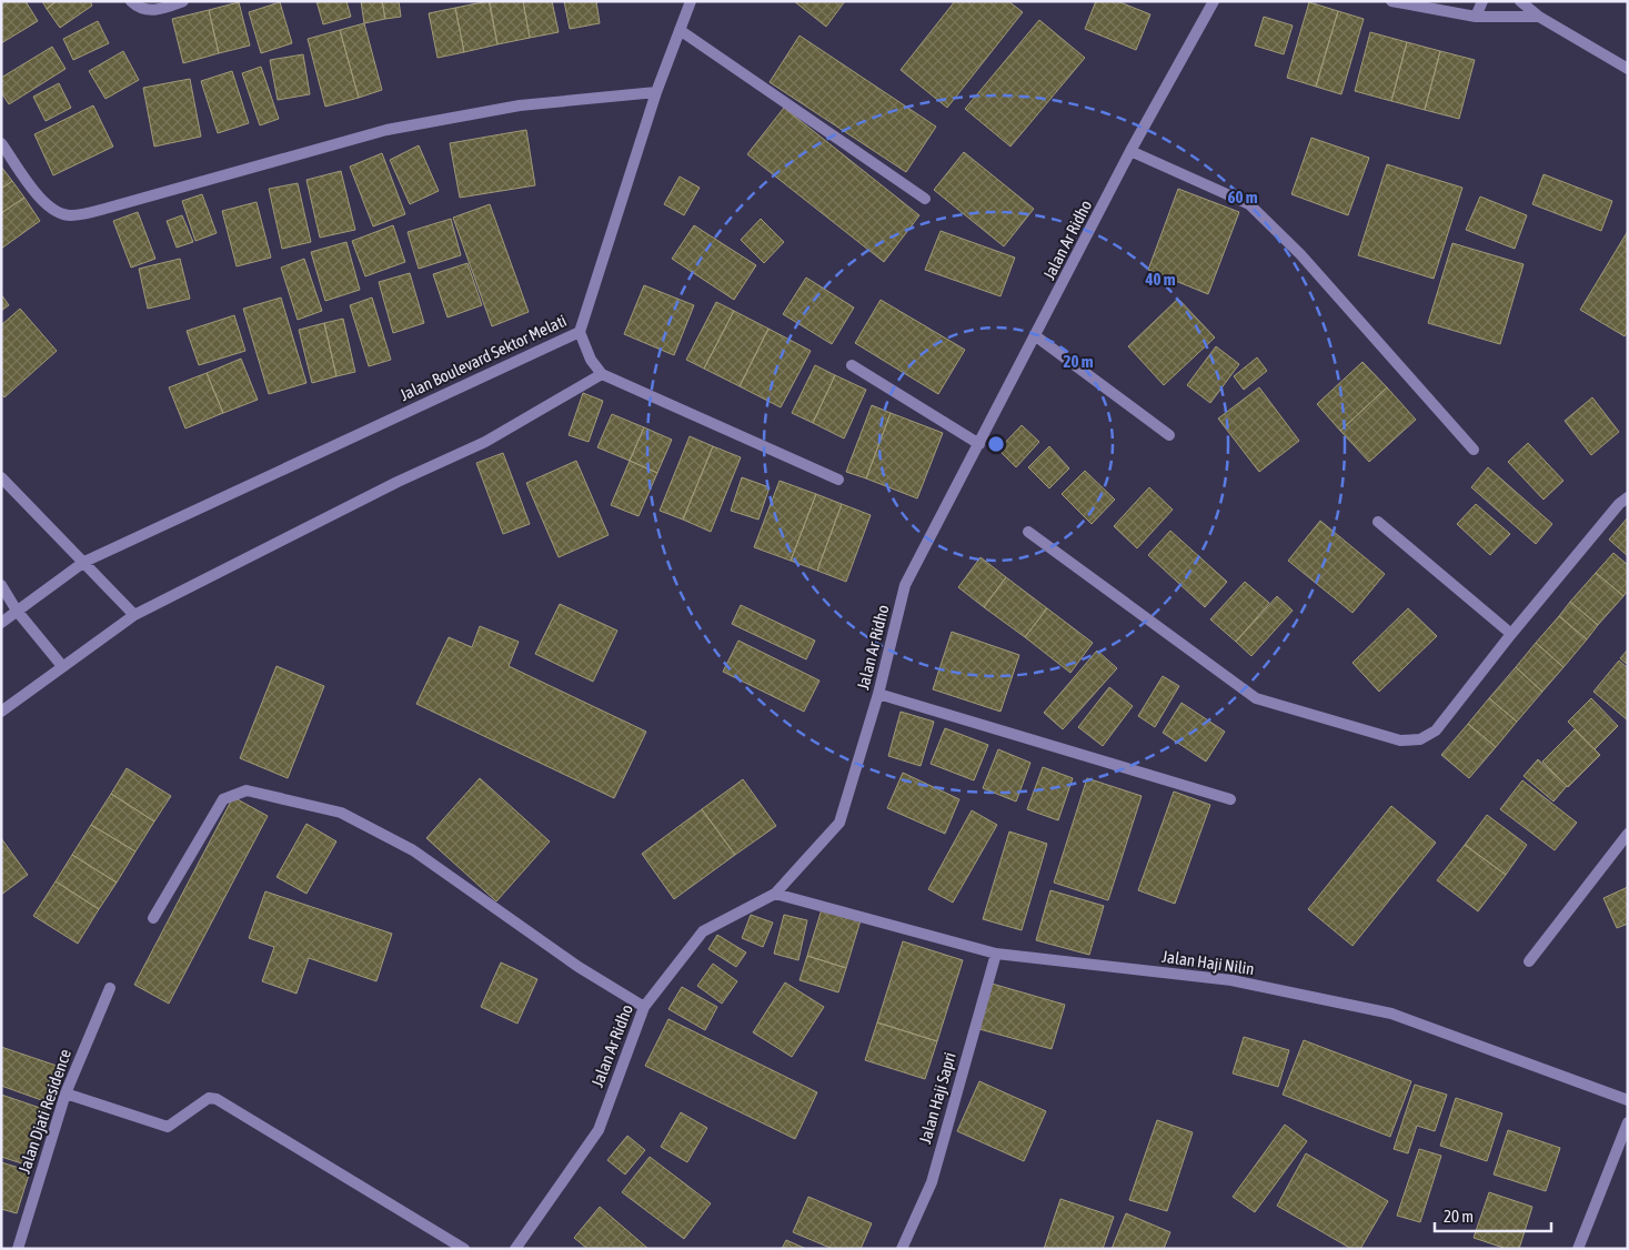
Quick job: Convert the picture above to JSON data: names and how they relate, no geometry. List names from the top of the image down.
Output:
{
  "streets": {
    "street": [
      "Jalan Ar Ridho",
      "Jalan Boulevard Sektor Melati",
      "Jalan Haji Nilin",
      "Jalan Haji Sapri",
      "Jalan Djati Residence"
    ]
  },
  "crossings": [
    ["Jalan Ar Ridho", "Jalan Haji Nilin"],
    ["Jalan Haji Nilin", "Jalan Haji Sapri"]
  ],
  "scale_bar": "20 m",
  "rings": ["60 m", "40 m", "20 m"]
}
